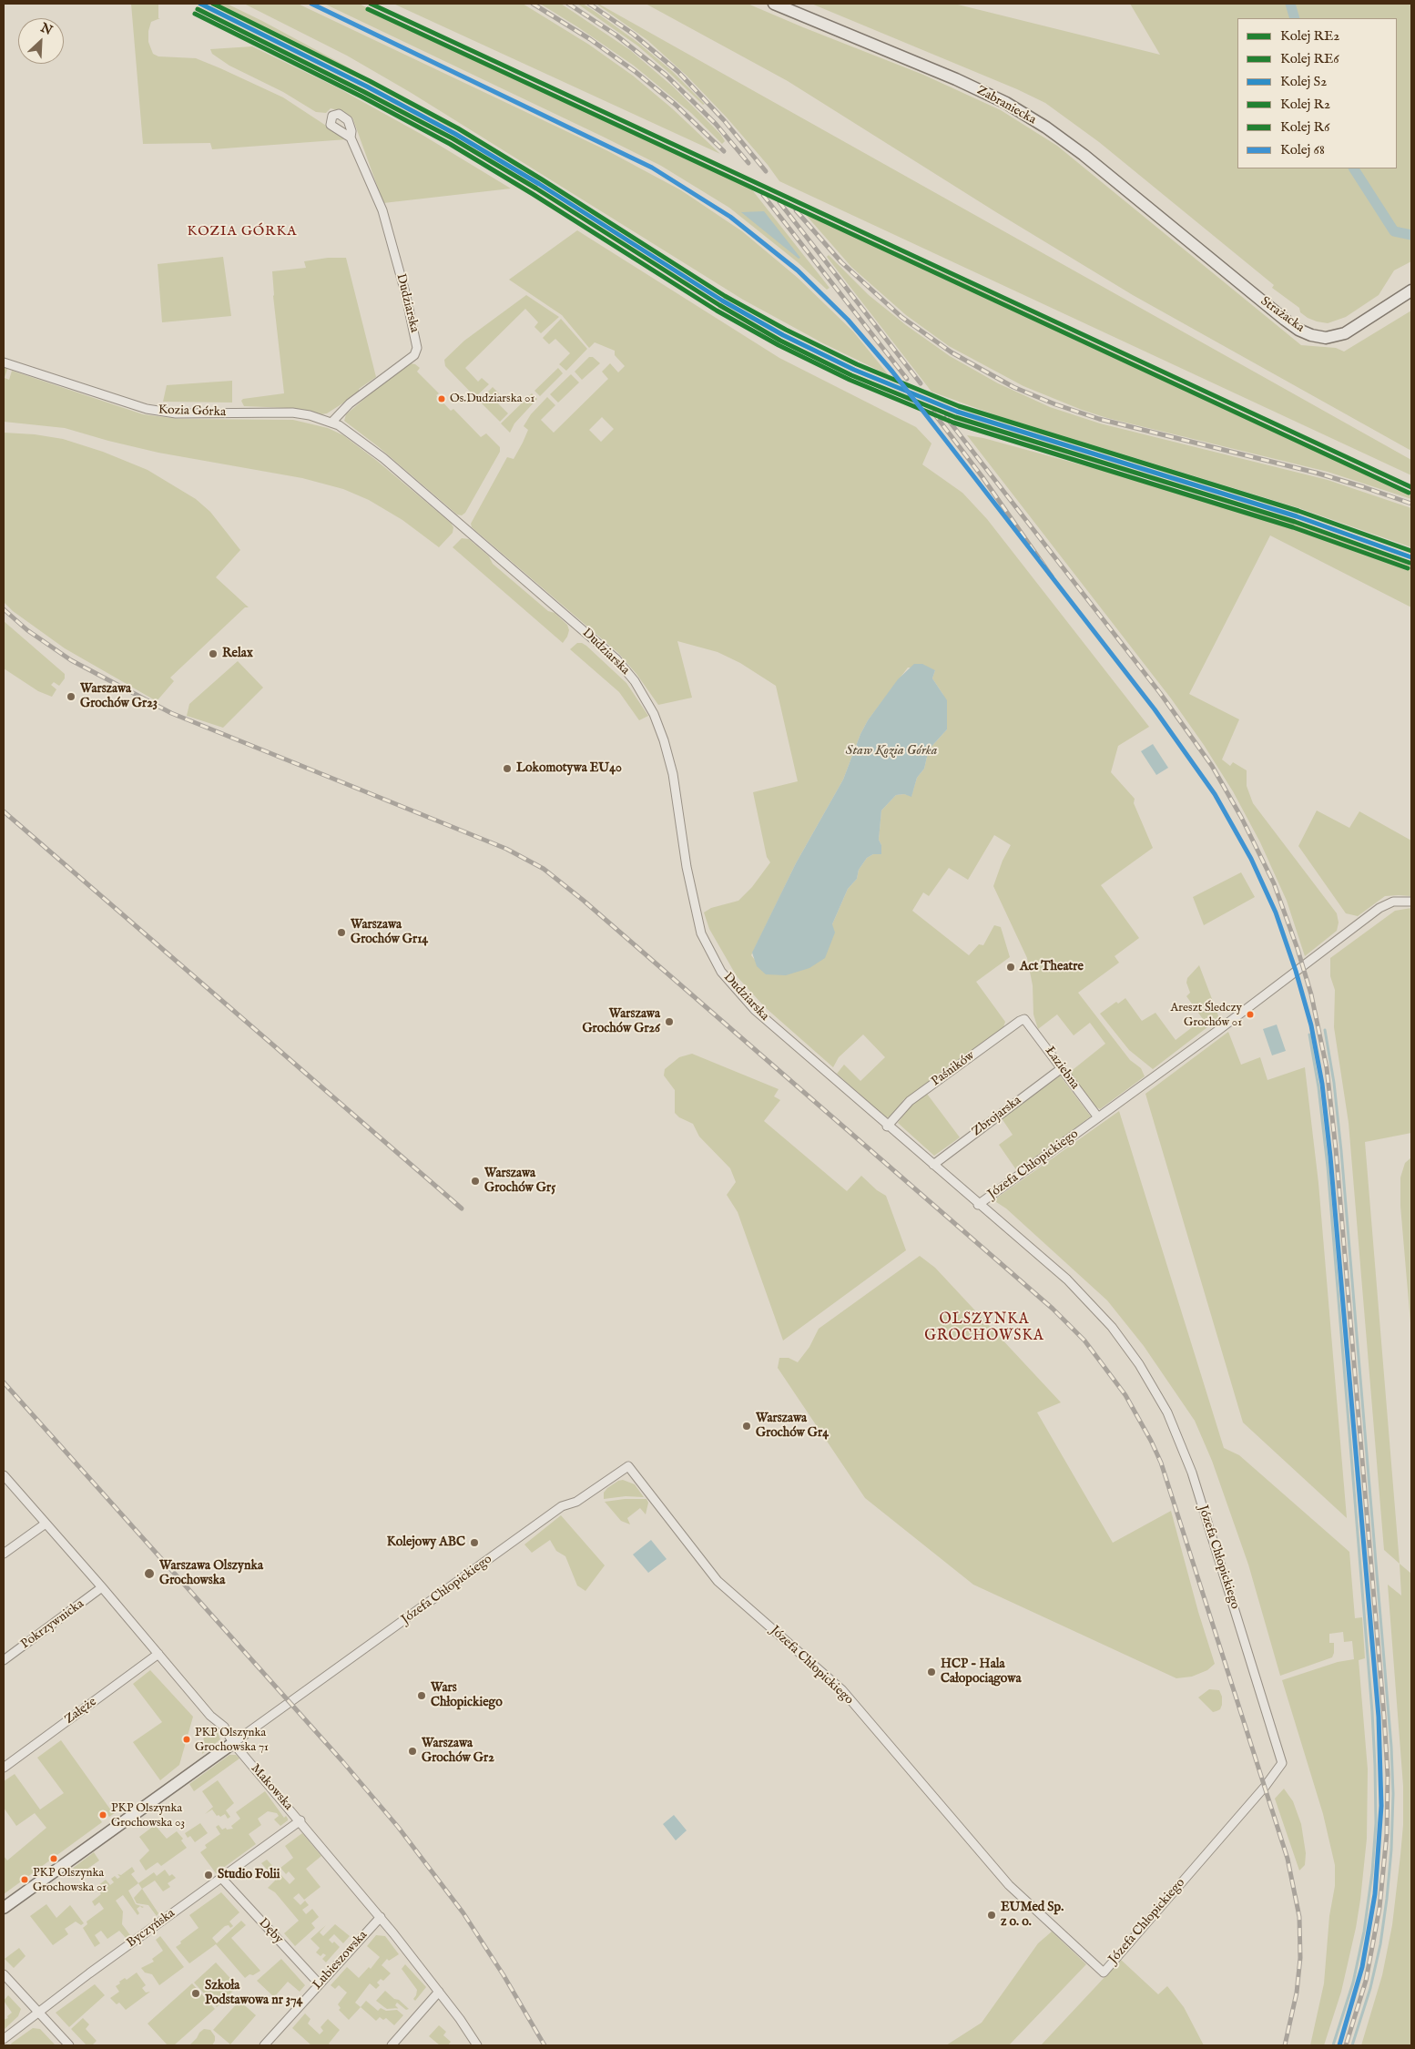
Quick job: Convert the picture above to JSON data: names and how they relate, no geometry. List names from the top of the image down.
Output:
{
  "streets": {
    "main road": ["Zabraniecka", "Strażacka", "Józefa Chłopickiego"],
    "street": [
      "Dudziarska",
      "Kozia Górka",
      "Łaziebna",
      "Paśników",
      "Zbrojarska",
      "Pokrzywnicka",
      "Załęże",
      "Makowska",
      "Byczyńska",
      "Dęby",
      "Lubieszowska"
    ]
  },
  "crossings": [
    ["Zabraniecka", "Strażacka"],
    ["Dudziarska", "Kozia Górka"],
    ["Dudziarska", "Paśników"],
    ["Dudziarska", "Zbrojarska"],
    ["Dudziarska", "Józefa Chłopickiego"],
    ["Łaziebna", "Paśników"],
    ["Łaziebna", "Zbrojarska"],
    ["Łaziebna", "Józefa Chłopickiego"],
    ["Józefa Chłopickiego", "Makowska"],
    ["Pokrzywnicka", "Makowska"],
    ["Załęże", "Makowska"],
    ["Makowska", "Byczyńska"],
    ["Makowska", "Lubieszowska"],
    ["Byczyńska", "Dęby"],
    ["Dęby", "Lubieszowska"]
  ],
  "districts": ["KOZIA GÓRKA", "OLSZYNKA GROCHOWSKA"],
  "water": ["Staw Kozia Górka"],
  "places": [
    "Os.Dudziarska 01",
    "Relax",
    "Warszawa Grochów Gr23",
    "Lokomotywa EU40",
    "Warszawa Grochów Gr14",
    "Act Theatre",
    "Areszt Śledczy Grochów 01",
    "Warszawa Grochów Gr26",
    "Warszawa Grochów Gr5",
    "Warszawa Grochów Gr4",
    "Kolejowy ABC",
    "Warszawa Olszynka Grochowska",
    "HCP - Hala Całopociągowa",
    "Wars Chłopickiego",
    "PKP Olszynka Grochowska 71",
    "Warszawa Grochów Gr2",
    "PKP Olszynka Grochowska 03",
    "Studio Folii",
    "PKP Olszynka Grochowska 01",
    "EUMed Sp. z o. o.",
    "Szkoła Podstawowa nr 374"
  ],
  "lines": [
    "rail line RE2",
    "rail line S2",
    "rail line R2",
    "rail line 68",
    "rail line RE6",
    "rail line R6"
  ],
  "legend": [
    "Kolej RE2",
    "Kolej RE6",
    "Kolej S2",
    "Kolej R2",
    "Kolej R6",
    "Kolej 68"
  ],
  "north": "top right"
}
